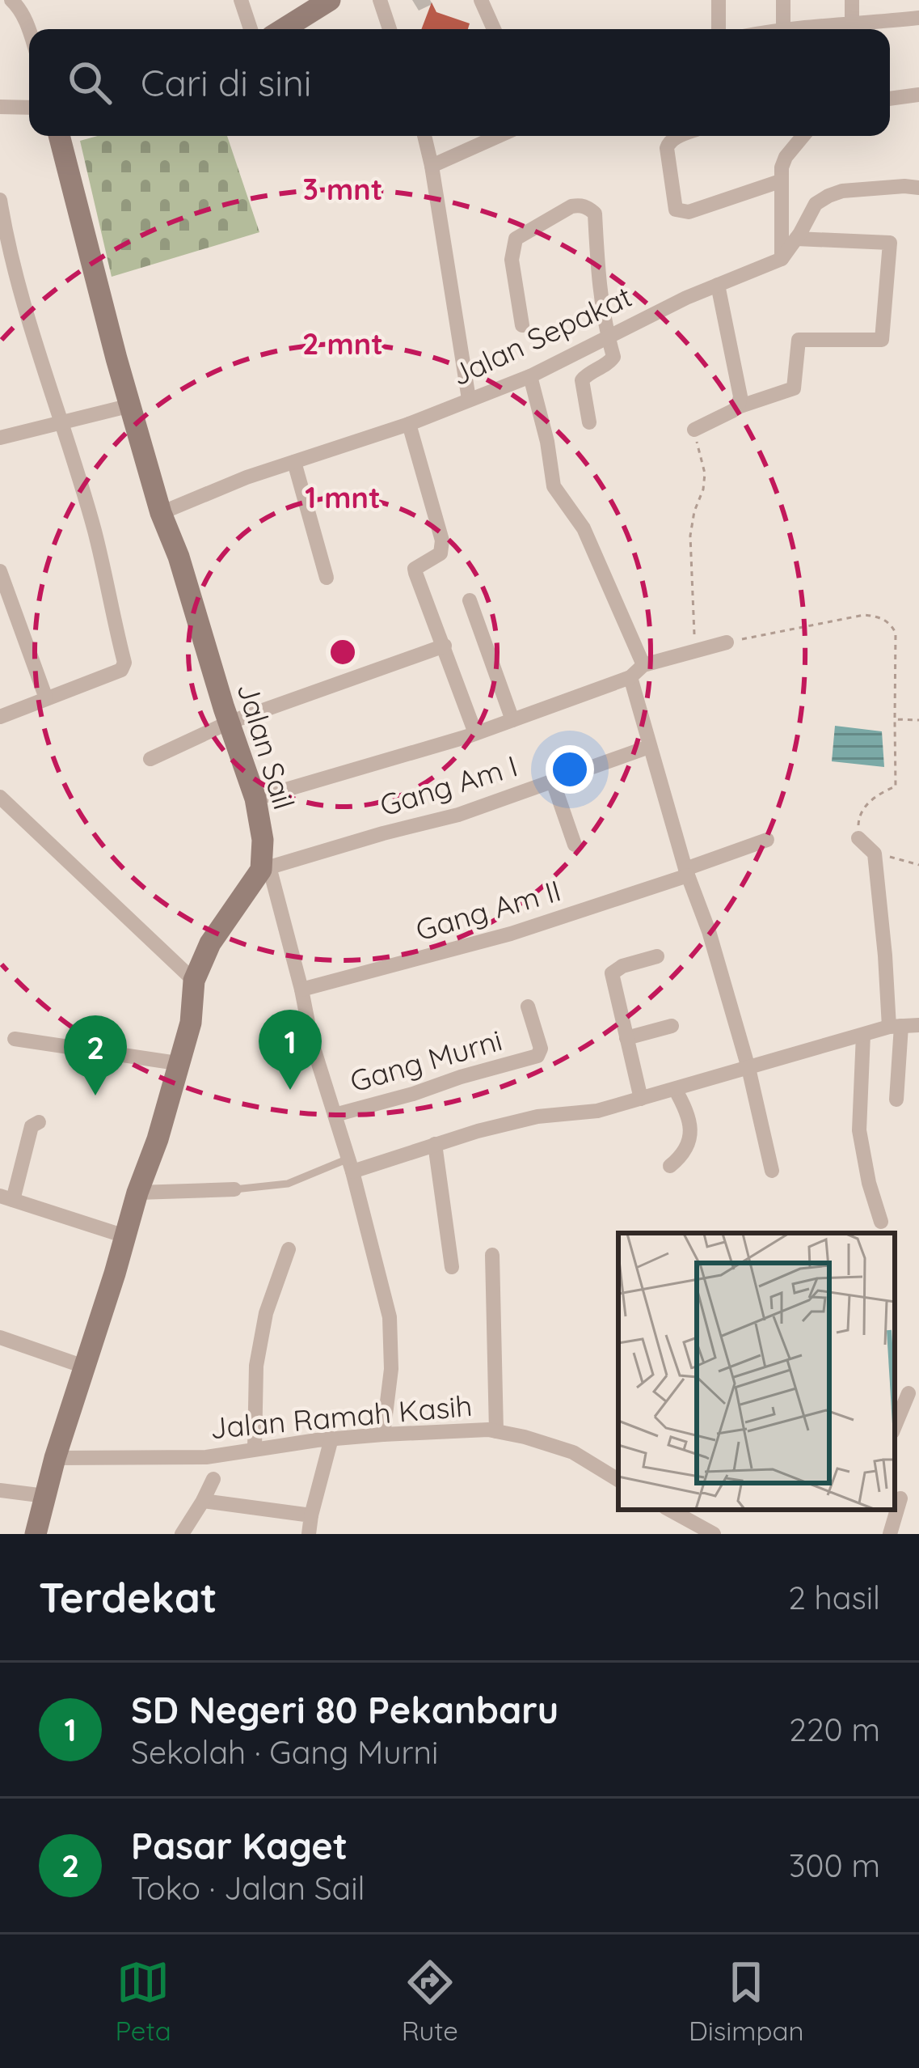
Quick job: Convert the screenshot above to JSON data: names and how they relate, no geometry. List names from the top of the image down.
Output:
{
  "streets": {
    "street": [
      "Jalan Sepakat",
      "Jalan Sail",
      "Gang Am I",
      "Gang Am II",
      "Gang Murni",
      "Jalan Ramah Kasih"
    ]
  },
  "crossings": [
    ["Jalan Sepakat", "Jalan Sail"],
    ["Jalan Sail", "Gang Am I"]
  ],
  "page": {
    "search": "Cari di sini",
    "pins": ["1", "2"],
    "heading": ["Terdekat", "2 hasil"],
    "list": [
      {
        "mark": "1",
        "name": "SD Negeri 80 Pekanbaru",
        "note": "Sekolah · Gang Murni",
        "value": "220 m"
      },
      {
        "mark": "2",
        "name": "Pasar Kaget",
        "note": "Toko · Jalan Sail",
        "value": "300 m"
      }
    ],
    "nav": ["Peta", "Rute", "Disimpan"]
  },
  "rings": ["3 mnt", "2 mnt", "1 mnt"]
}
